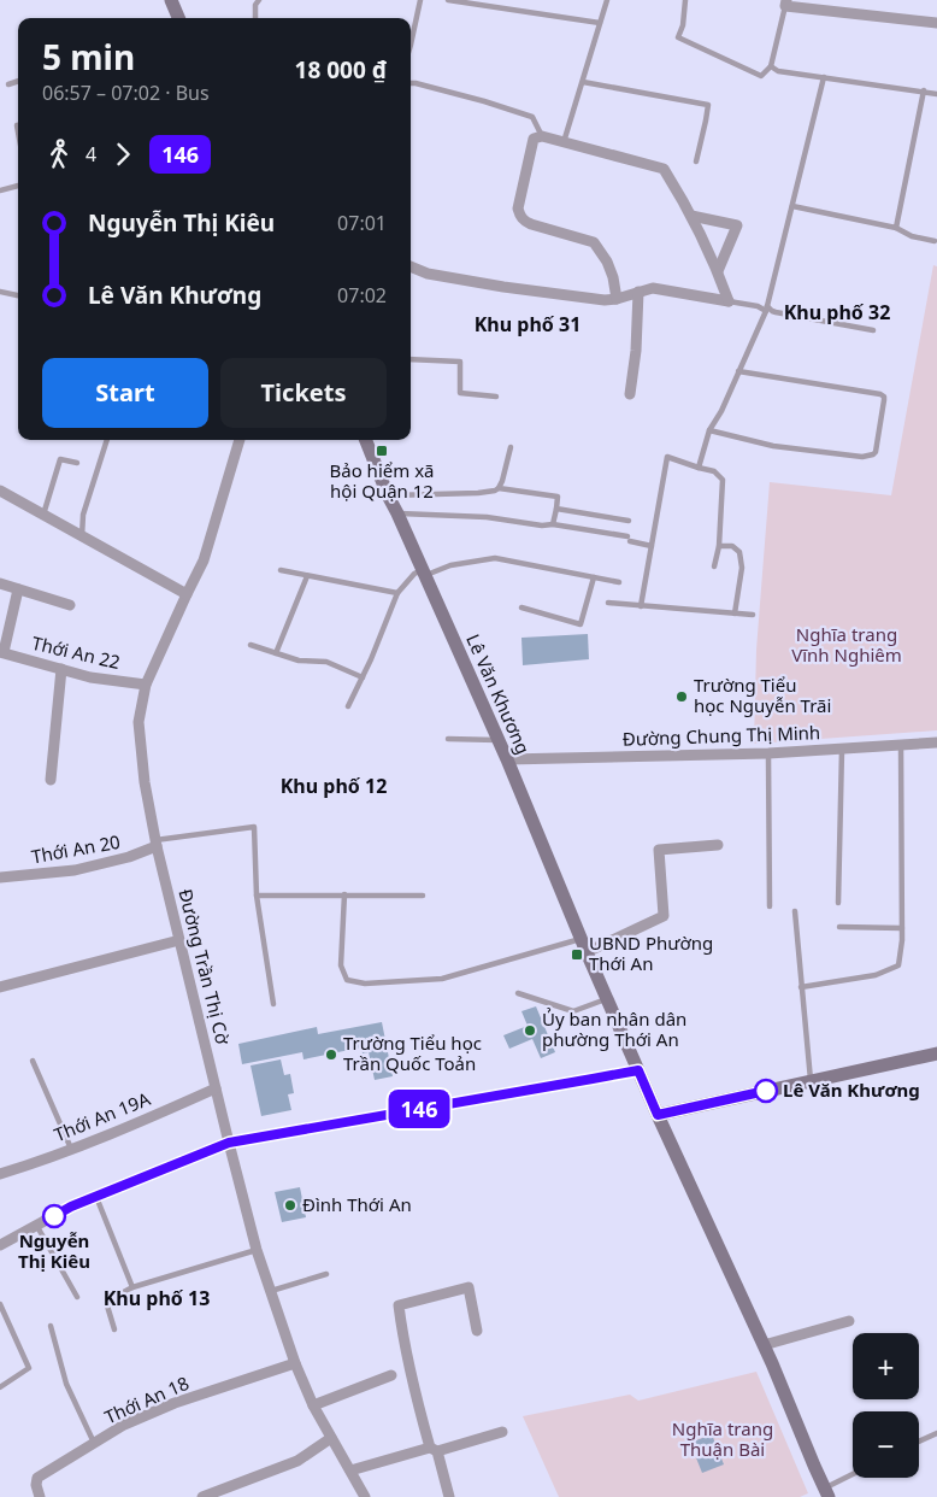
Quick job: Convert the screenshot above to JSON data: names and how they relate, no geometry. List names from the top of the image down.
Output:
{
  "streets": {
    "main road": ["Lê Văn Khương"],
    "street": [
      "Thới An 22",
      "Đường Chung Thị Minh",
      "Thới An 20",
      "Đường Trần Thị Cờ",
      "Thới An 19A",
      "Thới An 18"
    ]
  },
  "crossings": [
    ["Thới An 22", "Đường Trần Thị Cờ"],
    ["Lê Văn Khương", "Đường Chung Thị Minh"],
    ["Thới An 20", "Đường Trần Thị Cờ"],
    ["Đường Trần Thị Cờ", "Thới An 19A"],
    ["Đường Trần Thị Cờ", "Thới An 18"]
  ],
  "districts": [
    "Khu phố 32",
    "Khu phố 31",
    "Khu phố 12",
    "Khu phố 13"
  ],
  "parks": ["Nghĩa trang Vĩnh Nghiêm", "Nghĩa trang Thuận Bài"],
  "places": {
    "transit": ["Bảo hiểm xã hội Quận 12", "UBND Phường Thới An"],
    "other": [
      "Trường Tiểu học Nguyễn Trãi",
      "Ủy ban nhân dân phường Thới An",
      "Trường Tiểu học Trần Quốc Toản",
      "Lê Văn Khương",
      "Đình Thới An",
      "Nguyễn Thị Kiêu"
    ]
  },
  "lines": ["bus line 146"],
  "page": {
    "on_map": "146",
    "heading": ["5 min", "06:57 – 07:02 · Bus", "18 000 ₫"],
    "legs": ["4", "146"],
    "list": [
      {
        "name": "Nguyễn Thị Kiêu",
        "value": "07:01"
      },
      {
        "name": "Lê Văn Khương",
        "value": "07:02"
      }
    ],
    "buttons": ["Start", "Tickets"],
    "map_buttons": ["+", "−"]
  }
}
